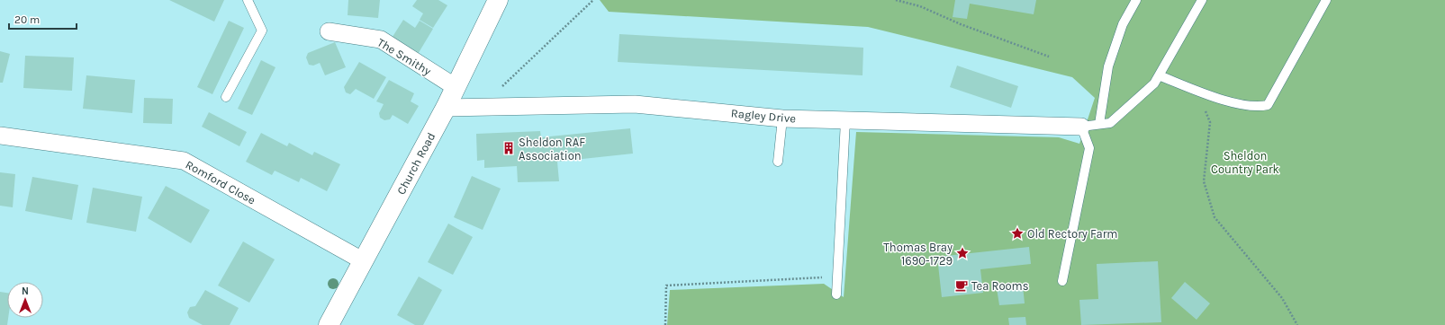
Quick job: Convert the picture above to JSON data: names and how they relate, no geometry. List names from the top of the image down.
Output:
{
  "streets": {
    "street": [
      "The Smithy",
      "Ragley Drive",
      "Church Road",
      "Romford Close"
    ]
  },
  "crossings": [
    ["The Smithy", "Church Road"],
    ["Ragley Drive", "Church Road"],
    ["Church Road", "Romford Close"]
  ],
  "parks": ["Sheldon Country Park"],
  "places": {
    "building": ["Sheldon RAF Association"],
    "place": ["Old Rectory Farm", "Thomas Bray 1690-1729"],
    "cafe": ["Tea Rooms"]
  },
  "scale_bar": "20 m",
  "north": "top"
}
